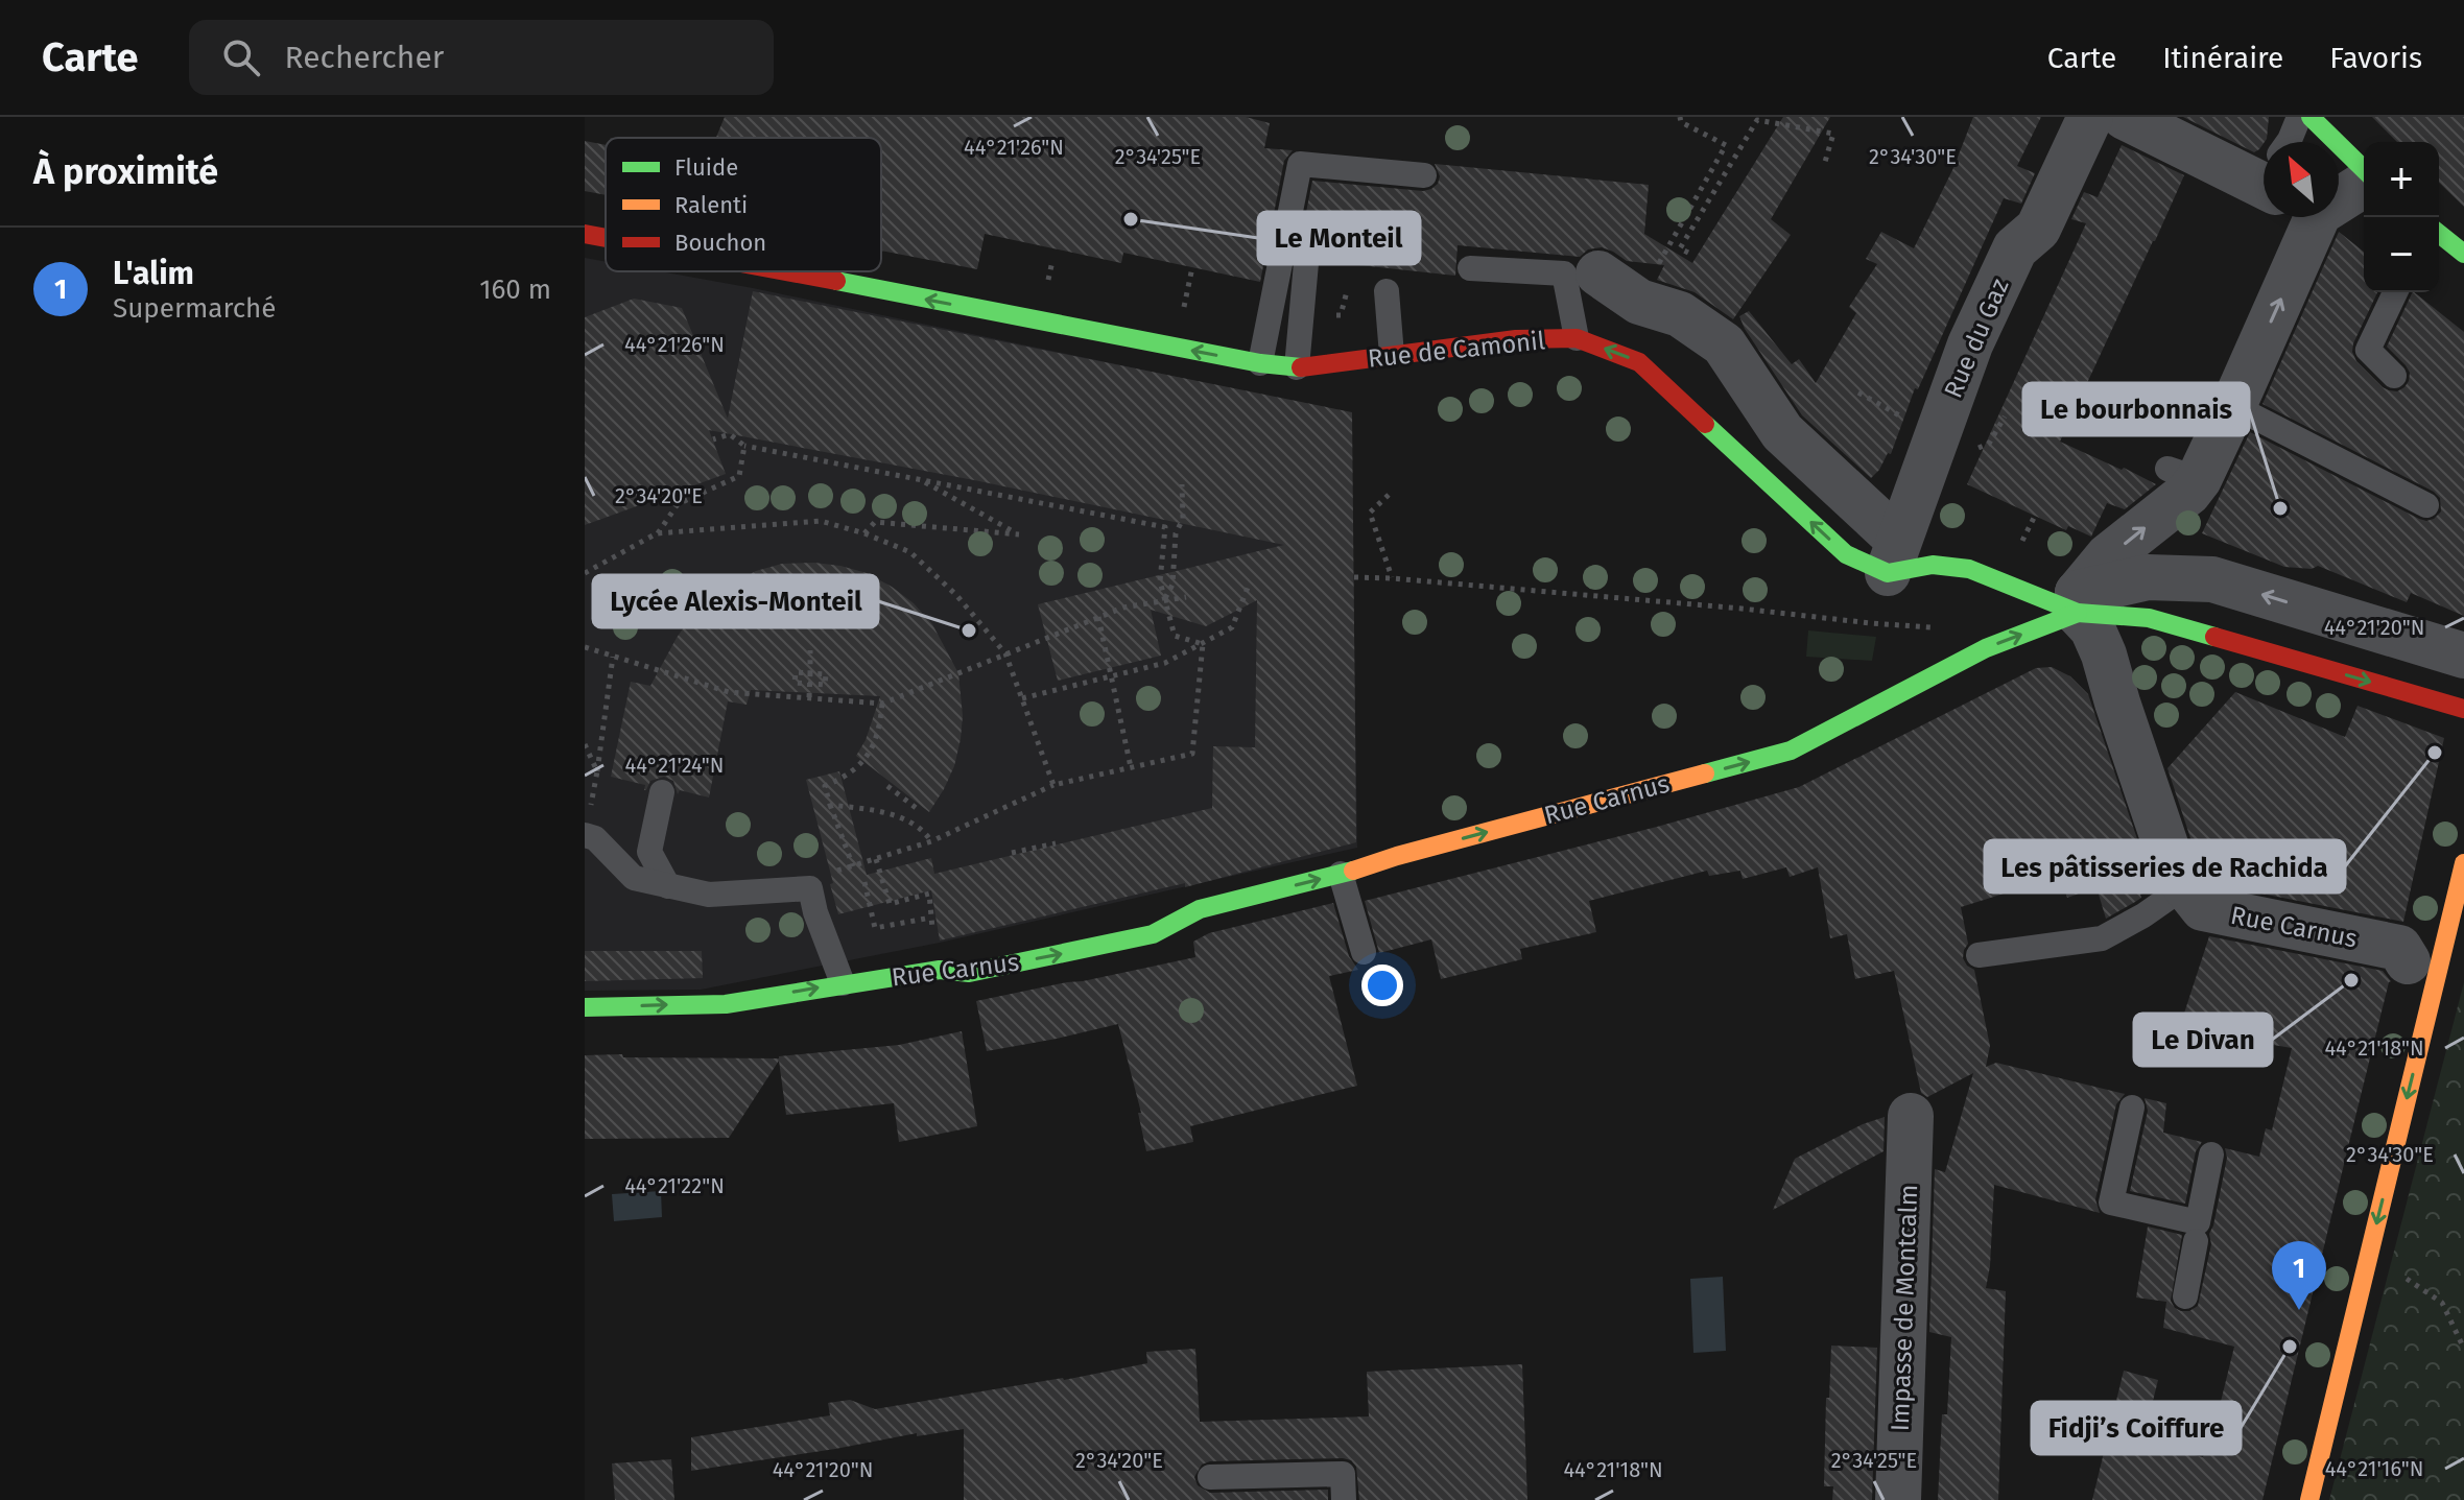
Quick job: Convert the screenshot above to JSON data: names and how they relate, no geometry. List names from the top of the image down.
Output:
{
  "streets": {
    "street": [
      "Rue du Gaz",
      "Rue de Camonil",
      "Rue Carnus",
      "Impasse de Montcalm"
    ]
  },
  "crossings": [
    ["Rue du Gaz", "Rue de Camonil"]
  ],
  "one_way": ["Rue Carnus"],
  "places": [
    "Le Monteil",
    "Le bourbonnais",
    "Lycée Alexis-Monteil",
    "Les pâtisseries de Rachida",
    "Le Divan",
    "Fidji’s Coiffure"
  ],
  "legend": ["Fluide", "Ralenti", "Bouchon"],
  "north": "top left",
  "page": {
    "header": "Carte",
    "search": "Rechercher",
    "nav": ["Carte", "Itinéraire", "Favoris"],
    "heading": "À proximité",
    "map_buttons": ["+", "−"],
    "list": [
      {
        "mark": "1",
        "name": "L'alim",
        "note": "Supermarché",
        "value": "160 m"
      }
    ],
    "pins": "1"
  },
  "coordinates": [
    "44°21'26\"N",
    "2°34'25\"E",
    "2°34'30\"E",
    "2°34'20\"E",
    "44°21'20\"N",
    "44°21'24\"N",
    "44°21'18\"N",
    "44°21'22\"N",
    "44°21'16\"N"
  ]
}
